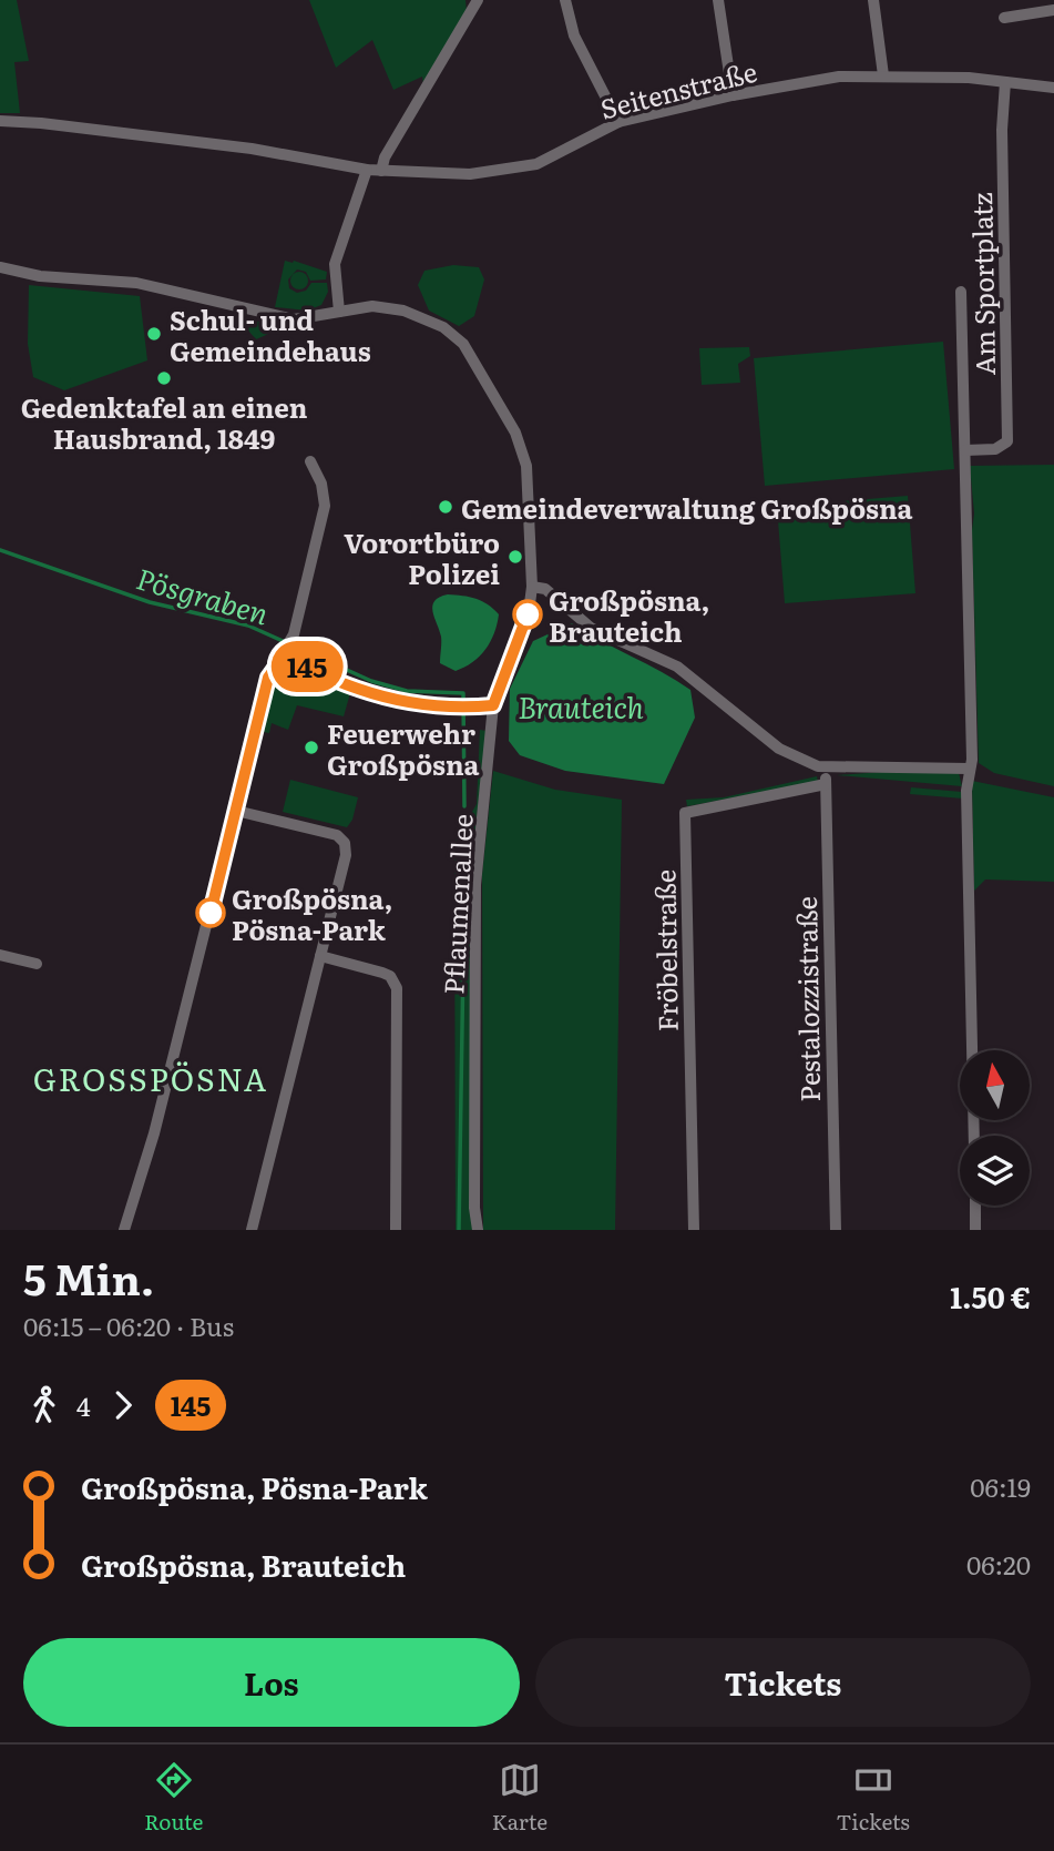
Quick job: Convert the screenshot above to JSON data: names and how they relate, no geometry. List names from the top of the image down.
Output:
{
  "streets": {
    "street": [
      "Seitenstraße",
      "Am Sportplatz",
      "Pflaumenallee",
      "Fröbelstraße",
      "Pestalozzistraße"
    ]
  },
  "crossings": [
    ["Seitenstraße", "Am Sportplatz"],
    ["Fröbelstraße", "Pestalozzistraße"]
  ],
  "districts": ["GROSSPÖSNA"],
  "water": ["Pösgraben", "Brauteich"],
  "places": [
    "Schul- und Gemeindehaus",
    "Gedenktafel an einen Hausbrand, 1849",
    "Gemeindeverwaltung Großpösna",
    "Vorortbüro Polizei",
    "Großpösna, Brauteich",
    "Feuerwehr Großpösna",
    "Großpösna, Pösna-Park"
  ],
  "lines": ["bus line 145"],
  "north": "top",
  "page": {
    "on_map": "145",
    "heading": ["5 Min.", "06:15 – 06:20 · Bus", "1.50 €"],
    "legs": ["4", "145"],
    "list": [
      {
        "name": "Großpösna, Pösna-Park",
        "value": "06:19"
      },
      {
        "name": "Großpösna, Brauteich",
        "value": "06:20"
      }
    ],
    "buttons": ["Los", "Tickets"],
    "tabs": ["Route", "Karte", "Tickets"]
  }
}
